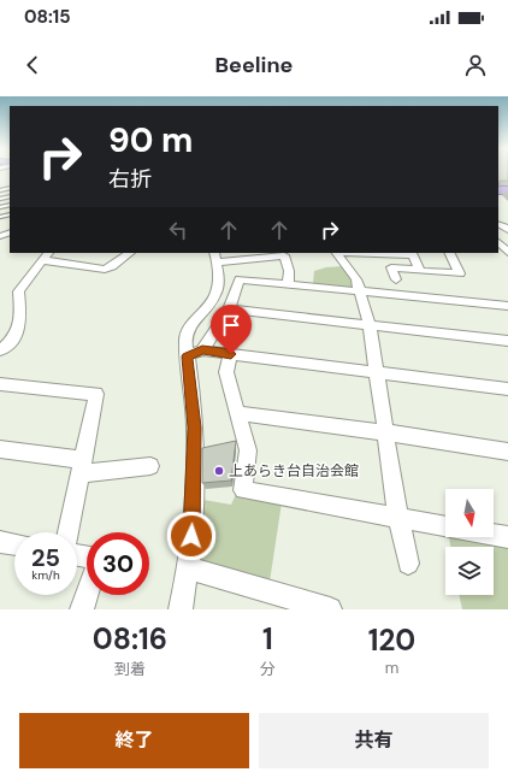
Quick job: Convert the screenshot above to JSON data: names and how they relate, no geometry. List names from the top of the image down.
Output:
{
  "places": ["上あらき台自治会館"],
  "north": "bottom",
  "page": {
    "status": "08:15",
    "header": "Beeline",
    "turn": ["90 m", "右折"],
    "speed": "25 km/h",
    "limit": "30",
    "eta": [
      "08:16",
      "到着",
      "1",
      "分",
      "120",
      "m"
    ],
    "buttons": ["終了", "共有"]
  }
}
